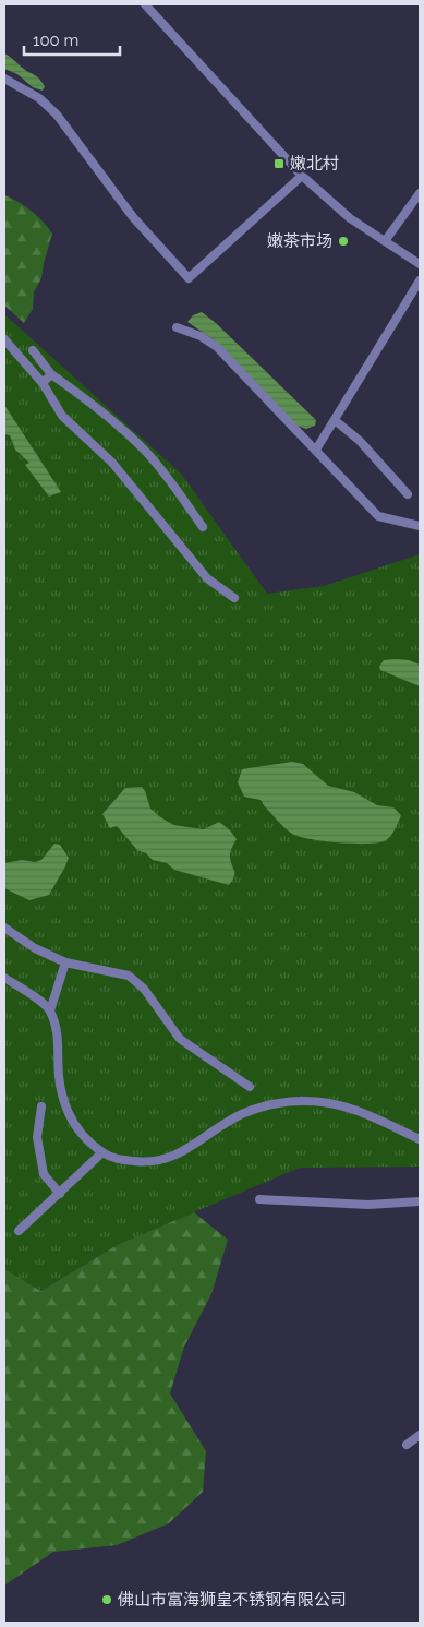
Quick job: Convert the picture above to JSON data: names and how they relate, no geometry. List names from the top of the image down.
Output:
{
  "places": {
    "transit": ["嫩北村"],
    "other": ["嫩茶市场", "佛山市富海狮皇不锈钢有限公司"]
  },
  "scale_bar": "100 m"
}
